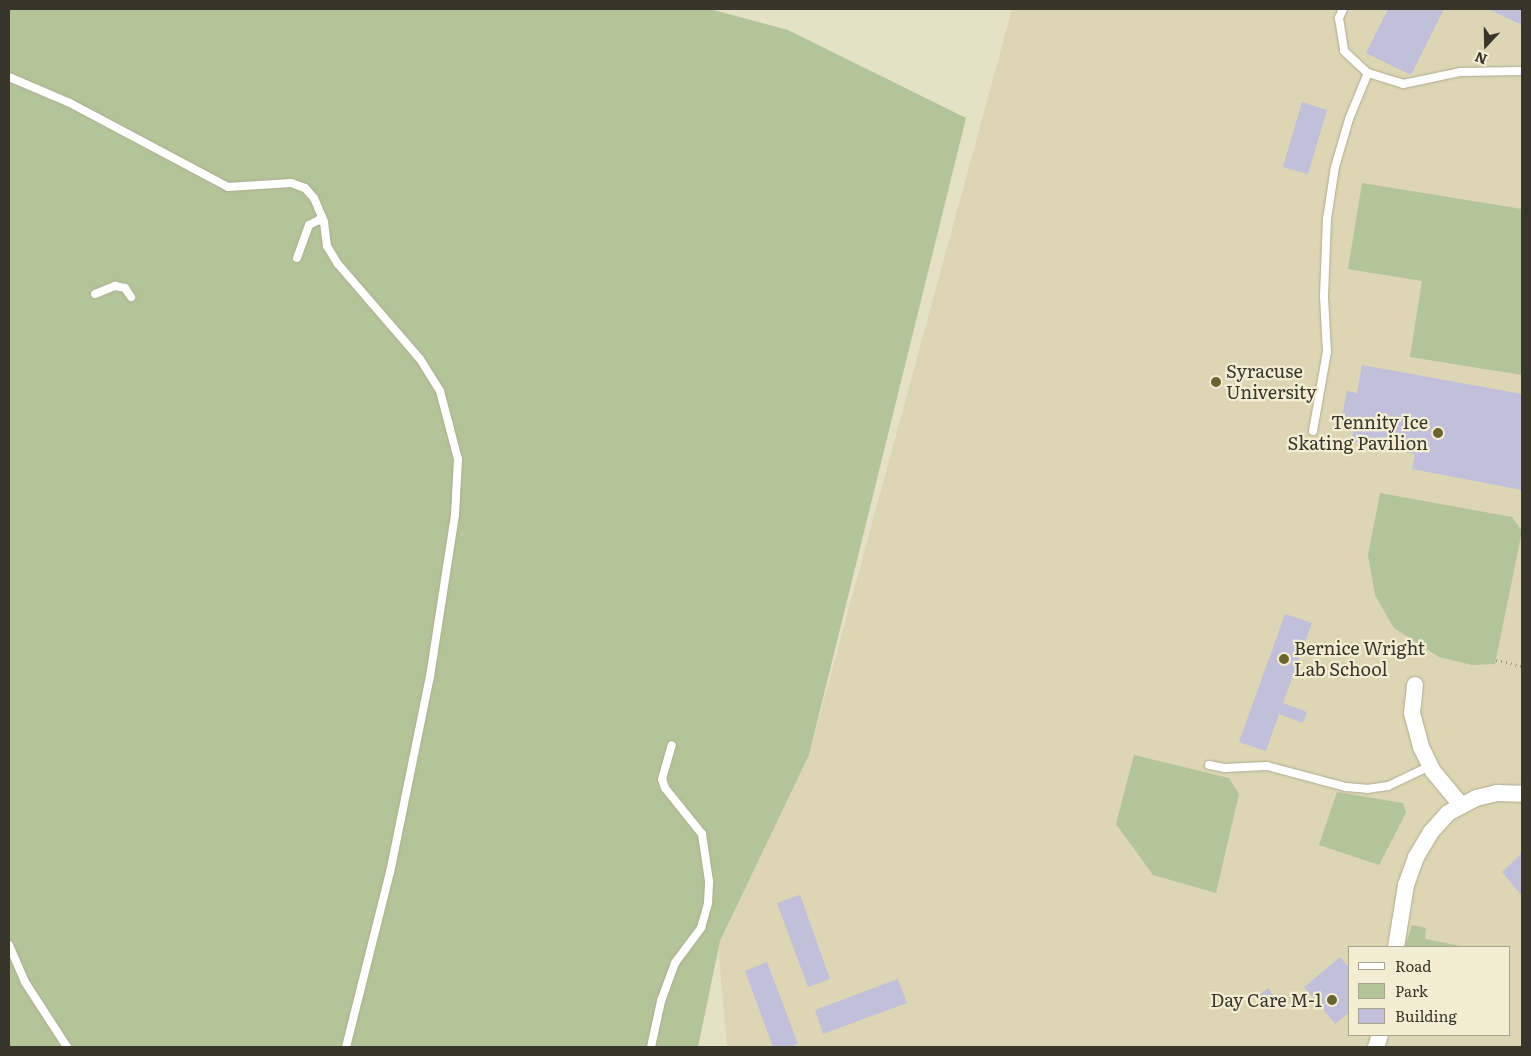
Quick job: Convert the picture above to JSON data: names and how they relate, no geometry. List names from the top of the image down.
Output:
{
  "places": [
    "Syracuse University",
    "Tennity Ice Skating Pavilion",
    "Bernice Wright Lab School",
    "Day Care M-1"
  ],
  "legend": ["Road", "Park", "Building"],
  "north": "bottom"
}
